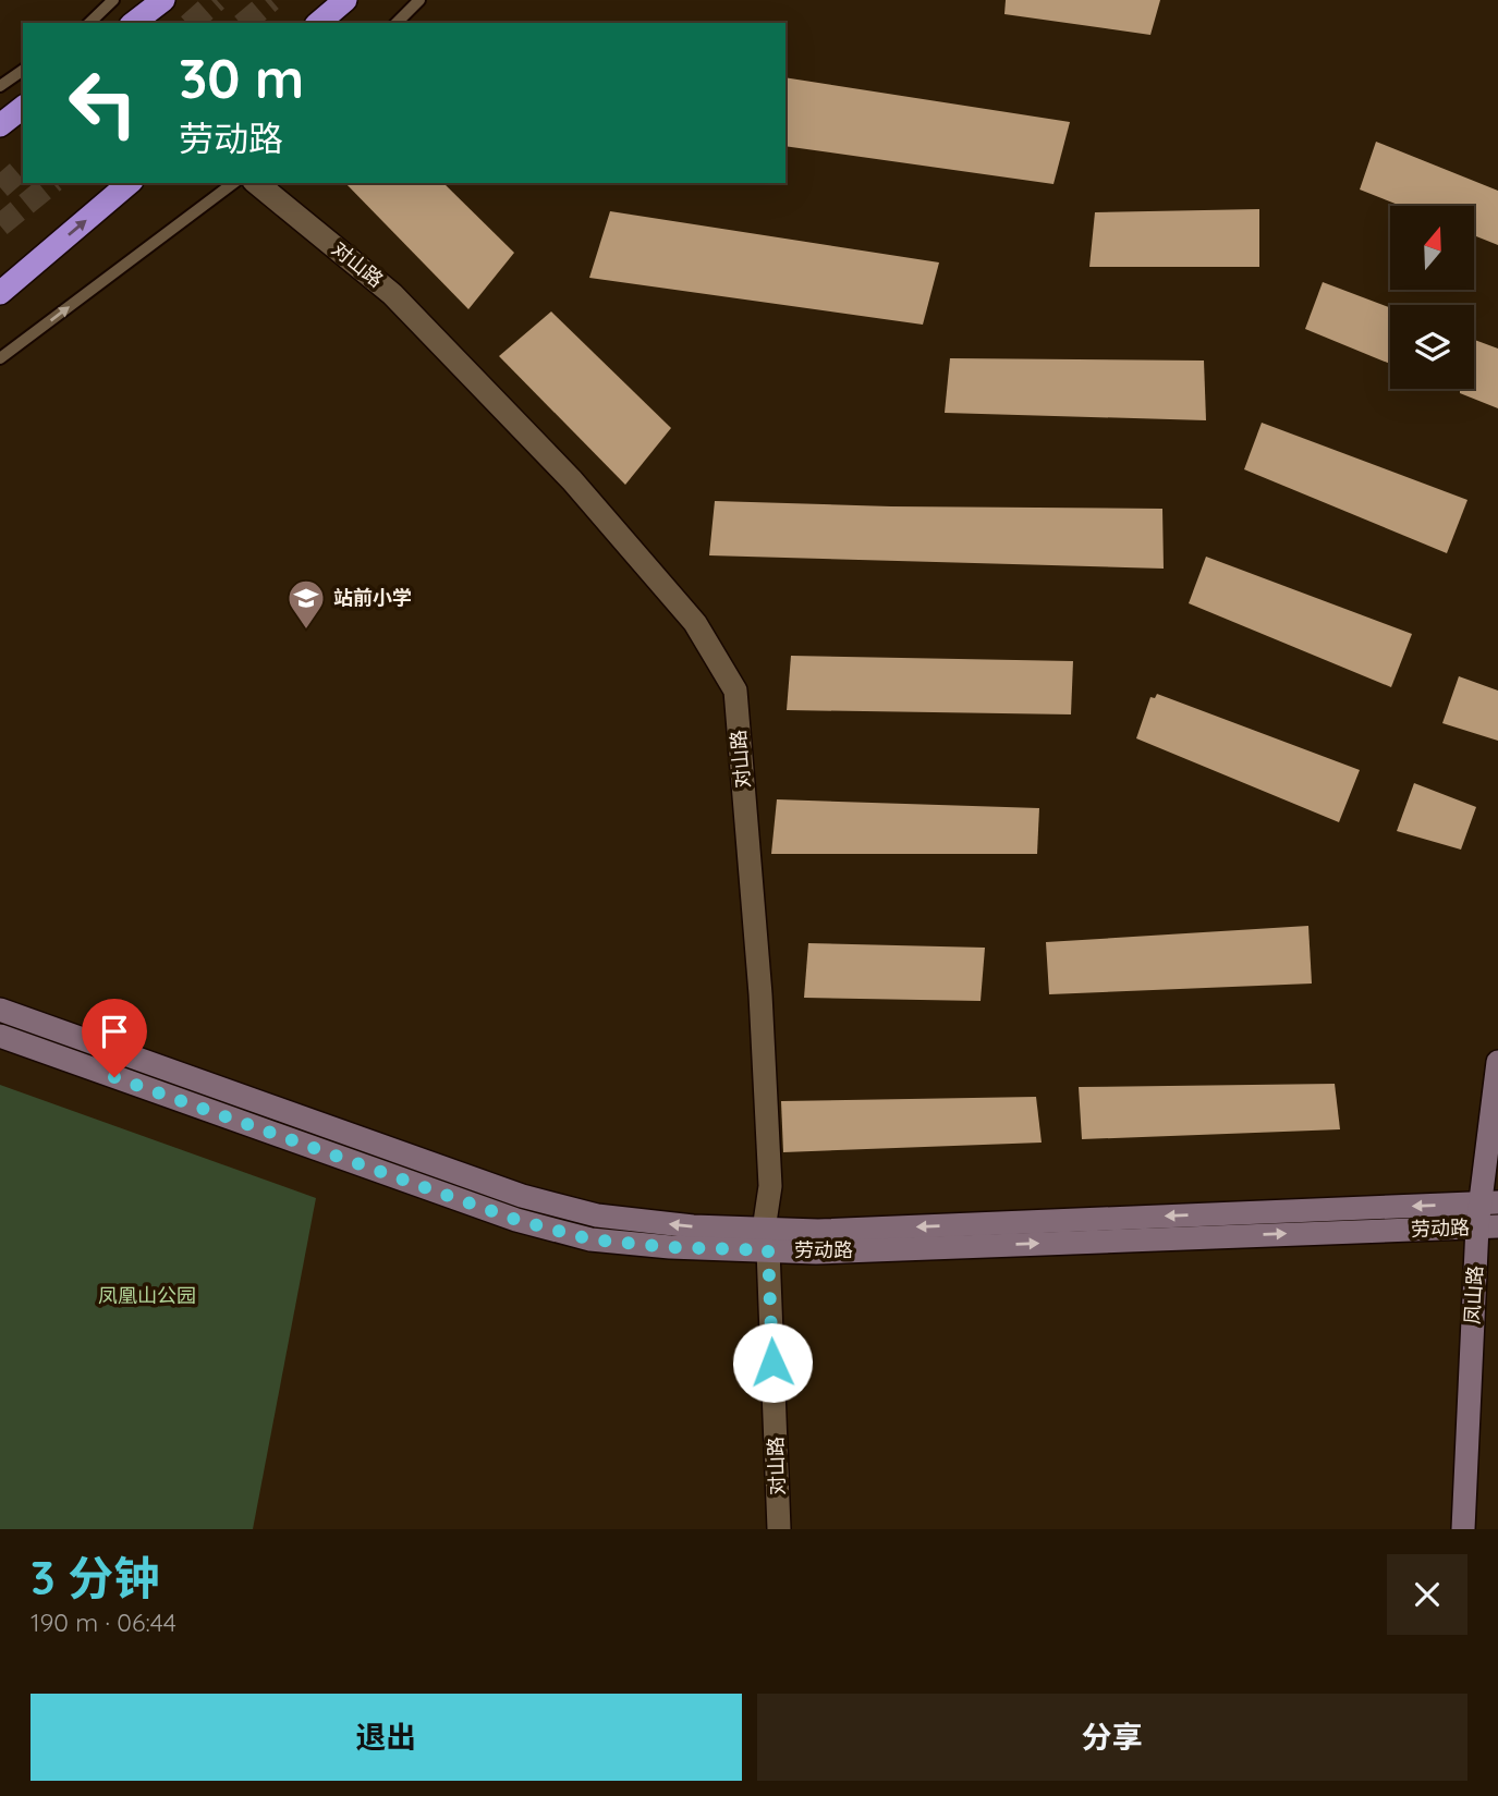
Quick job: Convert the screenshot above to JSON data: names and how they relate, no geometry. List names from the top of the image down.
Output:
{
  "streets": {
    "main road": ["劳动路", "凤山路"],
    "street": ["对山路"]
  },
  "crossings": [
    ["对山路", "劳动路"],
    ["劳动路", "凤山路"]
  ],
  "parks": ["凤凰山公园"],
  "places": {
    "school or university": ["站前小学"]
  },
  "north": "top",
  "page": {
    "turn": ["30 m", "劳动路"],
    "heading": ["3 分钟", "190 m · 06:44"],
    "buttons": ["退出", "分享"]
  }
}
